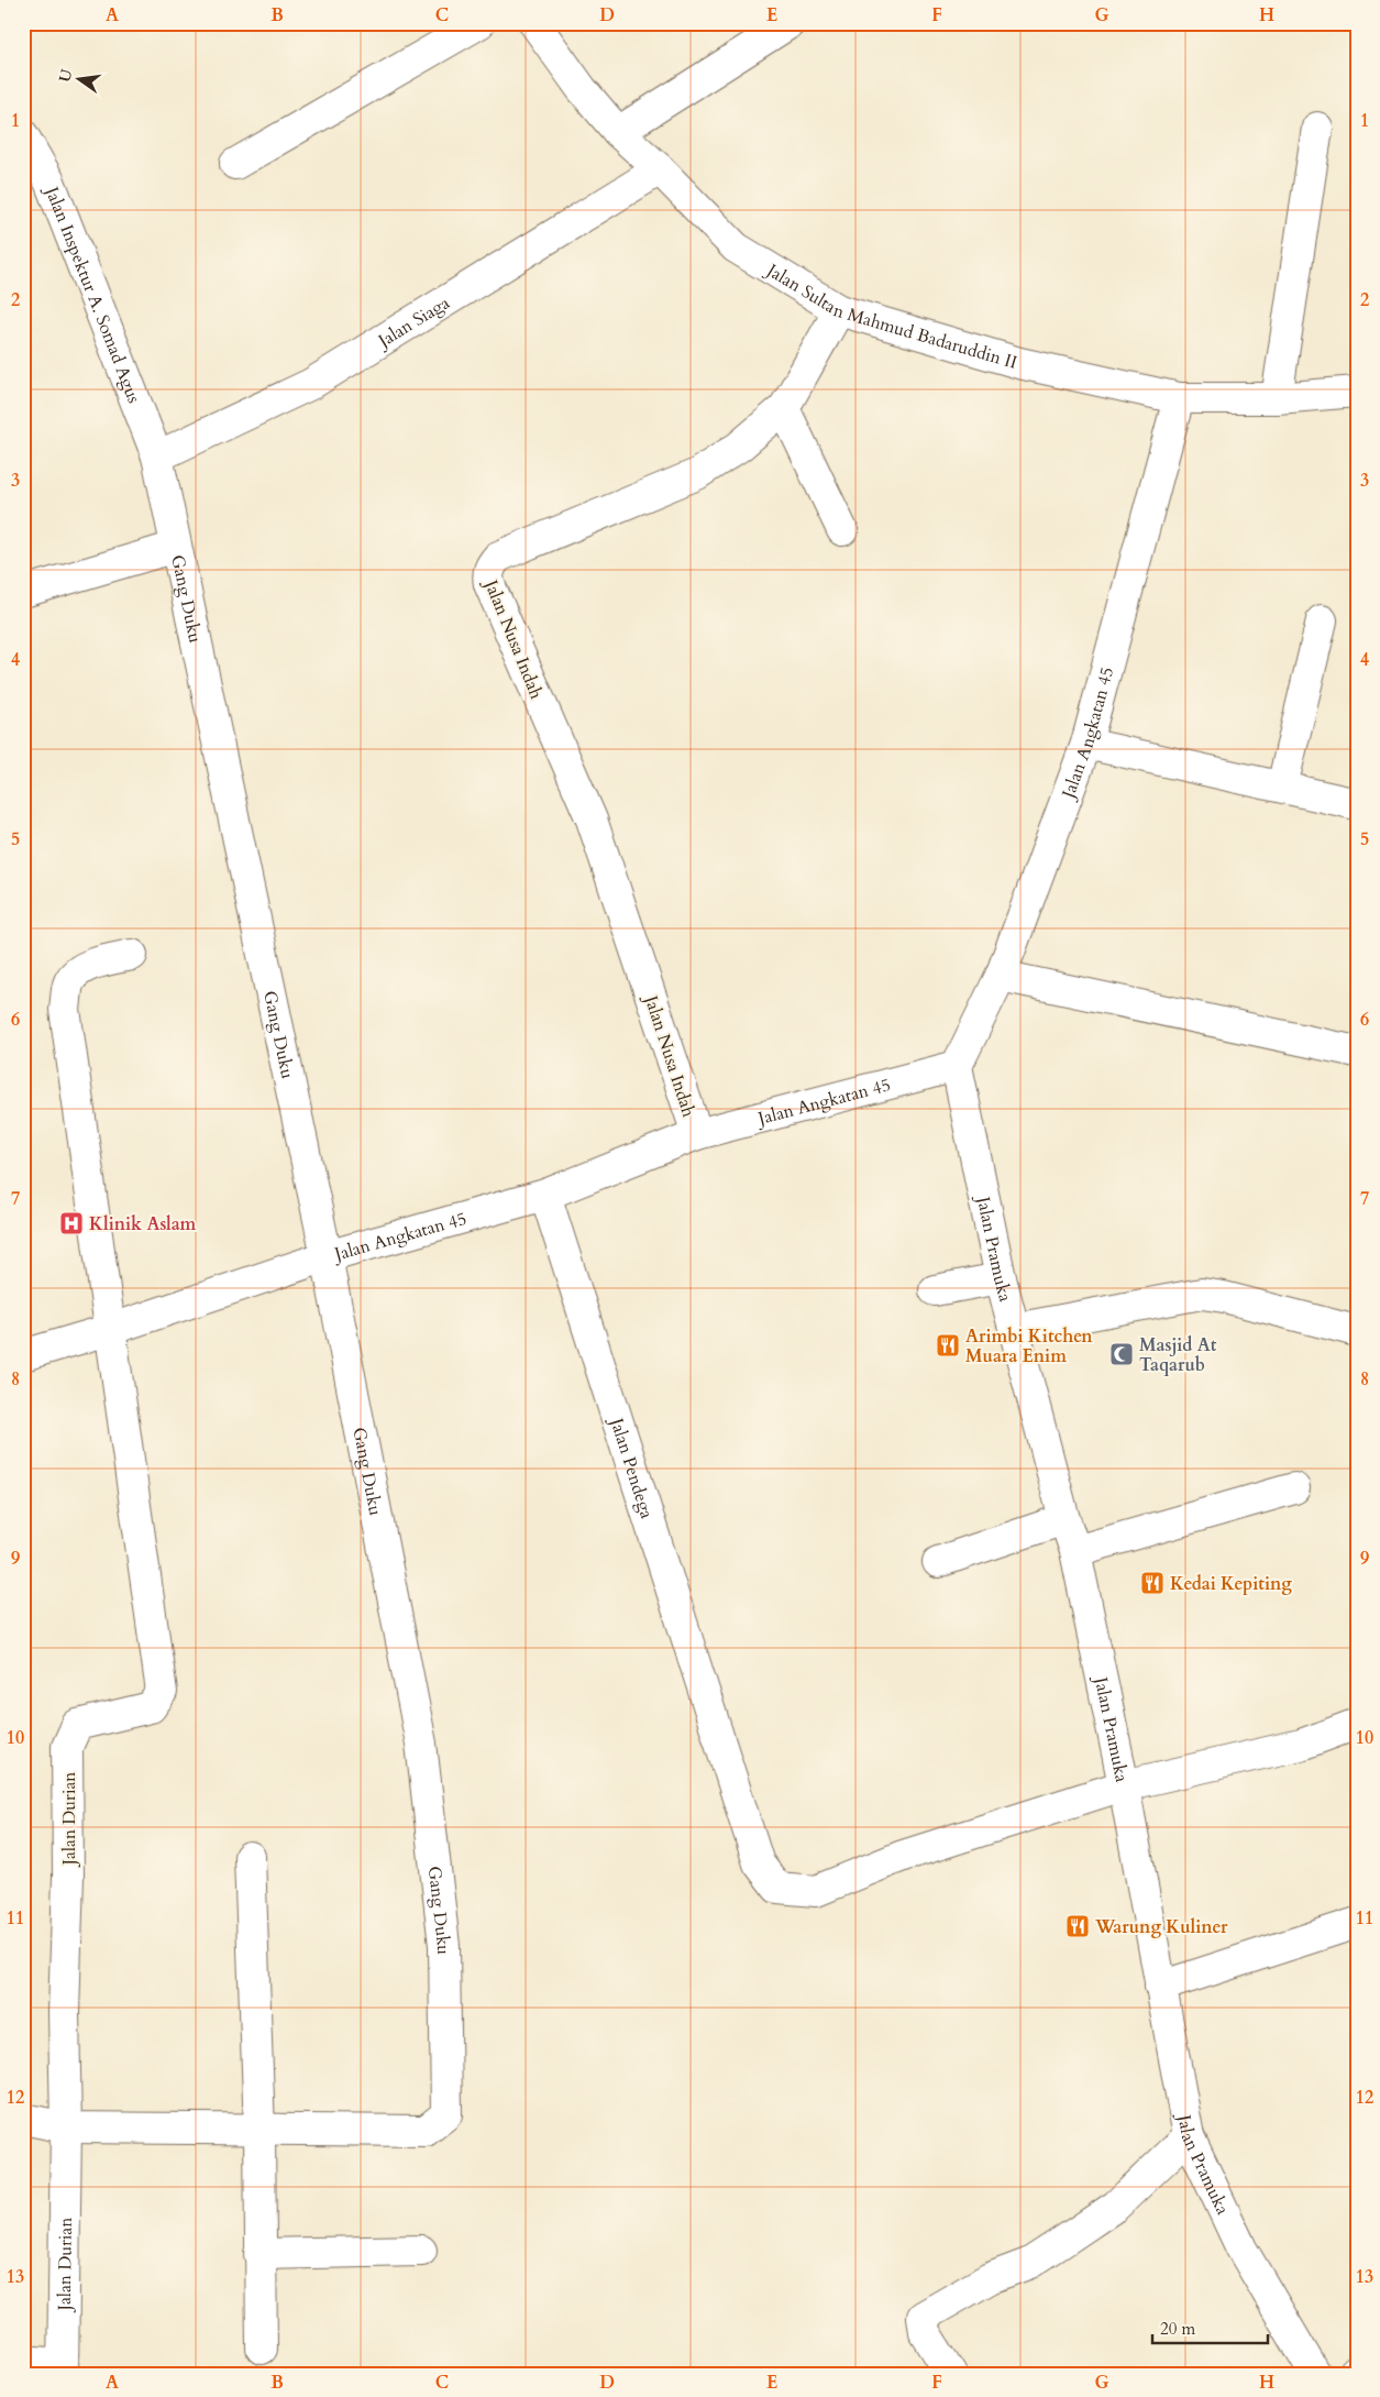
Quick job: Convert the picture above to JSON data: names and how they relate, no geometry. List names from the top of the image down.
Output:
{
  "streets": {
    "main road": [
      "Jalan Inspektur A. Somad Agus",
      "Jalan Sultan Mahmud Badaruddin II",
      "Jalan Siaga",
      "Gang Duku",
      "Jalan Nusa Indah",
      "Jalan Angkatan 45",
      "Jalan Pramuka",
      "Jalan Pendega",
      "Jalan Durian"
    ]
  },
  "crossings": [
    ["Jalan Inspektur A. Somad Agus", "Jalan Siaga"],
    ["Jalan Inspektur A. Somad Agus", "Gang Duku"],
    ["Jalan Sultan Mahmud Badaruddin II", "Jalan Siaga"],
    ["Jalan Sultan Mahmud Badaruddin II", "Jalan Nusa Indah"],
    ["Jalan Sultan Mahmud Badaruddin II", "Jalan Angkatan 45"],
    ["Jalan Siaga", "Gang Duku"],
    ["Gang Duku", "Jalan Angkatan 45"],
    ["Gang Duku", "Jalan Durian"],
    ["Jalan Nusa Indah", "Jalan Angkatan 45"],
    ["Jalan Angkatan 45", "Jalan Pramuka"],
    ["Jalan Angkatan 45", "Jalan Pendega"],
    ["Jalan Angkatan 45", "Jalan Durian"],
    ["Jalan Pramuka", "Jalan Pendega"]
  ],
  "places": {
    "hospital": ["Klinik Aslam"],
    "restaurant": ["Arimbi Kitchen Muara Enim", "Kedai Kepiting", "Warung Kuliner"],
    "mosque": ["Masjid At Taqarub"]
  },
  "scale_bar": "20 m",
  "north": "left",
  "grid": {
    "columns": [
      "A",
      "B",
      "C",
      "D",
      "E",
      "F",
      "G",
      "H"
    ],
    "rows": [
      "1",
      "2",
      "3",
      "4",
      "5",
      "6",
      "7",
      "8",
      "9",
      "10",
      "11",
      "12",
      "13"
    ]
  }
}
